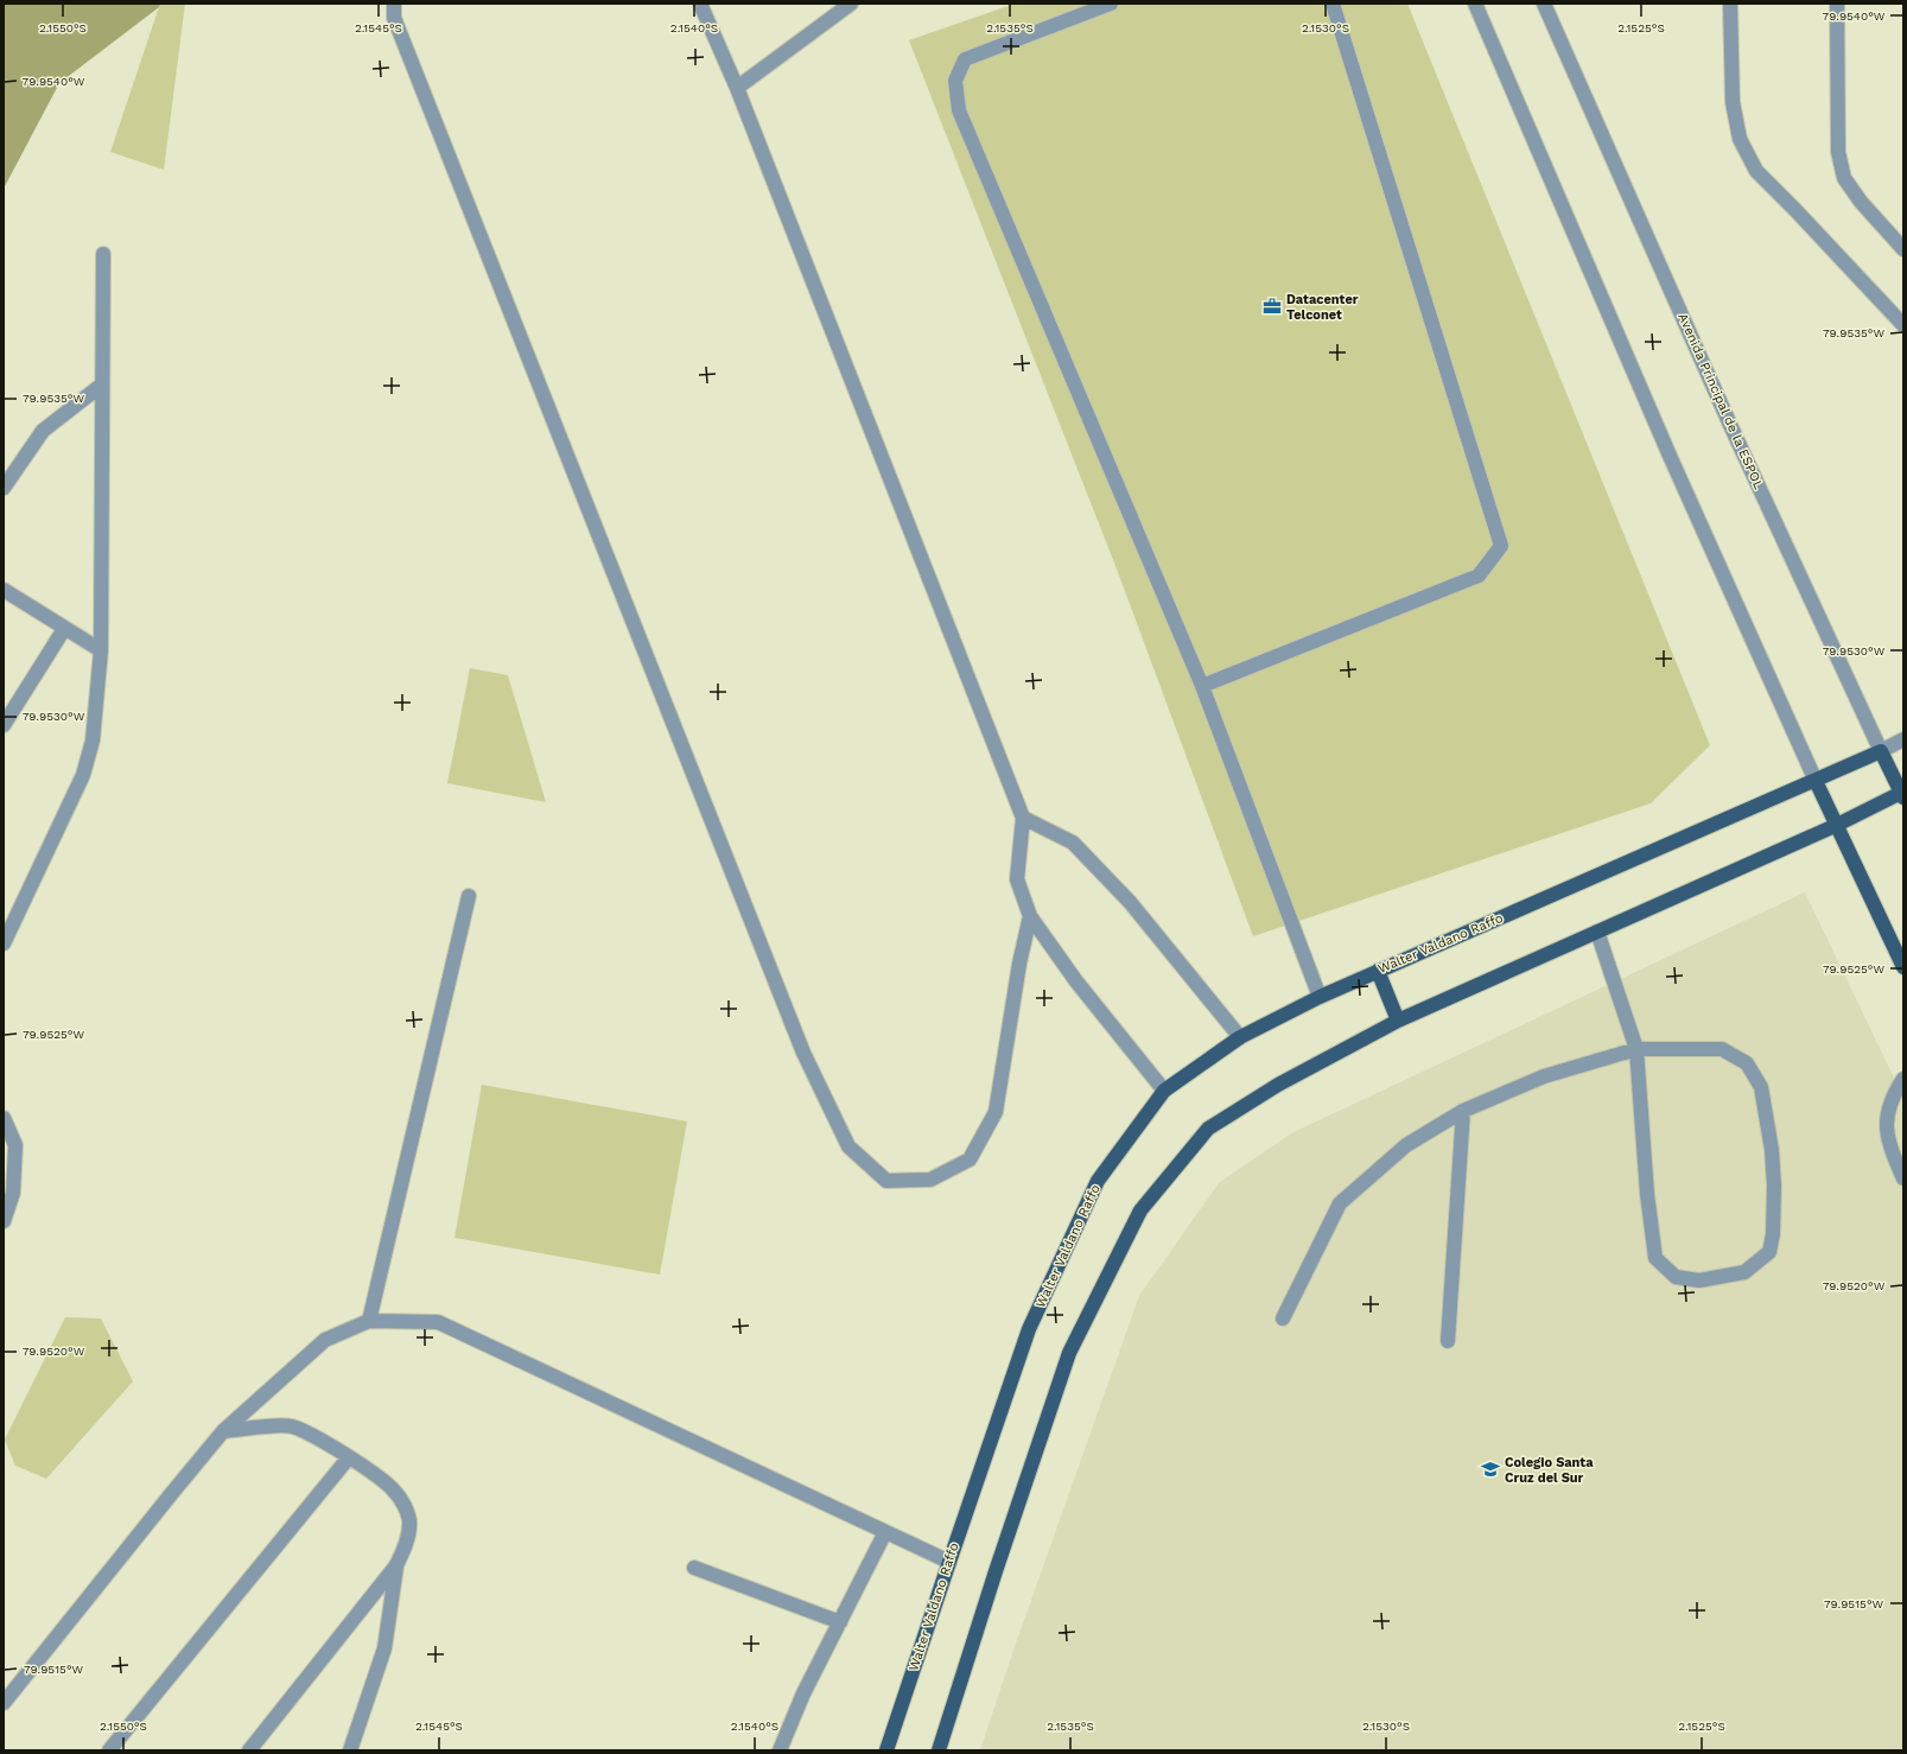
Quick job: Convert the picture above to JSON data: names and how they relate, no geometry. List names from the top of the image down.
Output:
{
  "streets": {
    "main road": ["Avenida Principal de la ESPOL", "Walter Valdano Raffo"]
  },
  "crossings": [
    ["Avenida Principal de la ESPOL", "Walter Valdano Raffo"]
  ],
  "places": {
    "office": ["Datacenter Telconet"],
    "school or university": ["Colegio Santa Cruz del Sur"]
  },
  "coordinates": [
    "79.9540°W",
    "2.1550°S",
    "2.1545°S",
    "2.1540°S",
    "2.1535°S",
    "2.1530°S",
    "2.1525°S",
    "79.9535°W",
    "79.9530°W",
    "79.9525°W",
    "79.9520°W",
    "79.9515°W"
  ]
}
